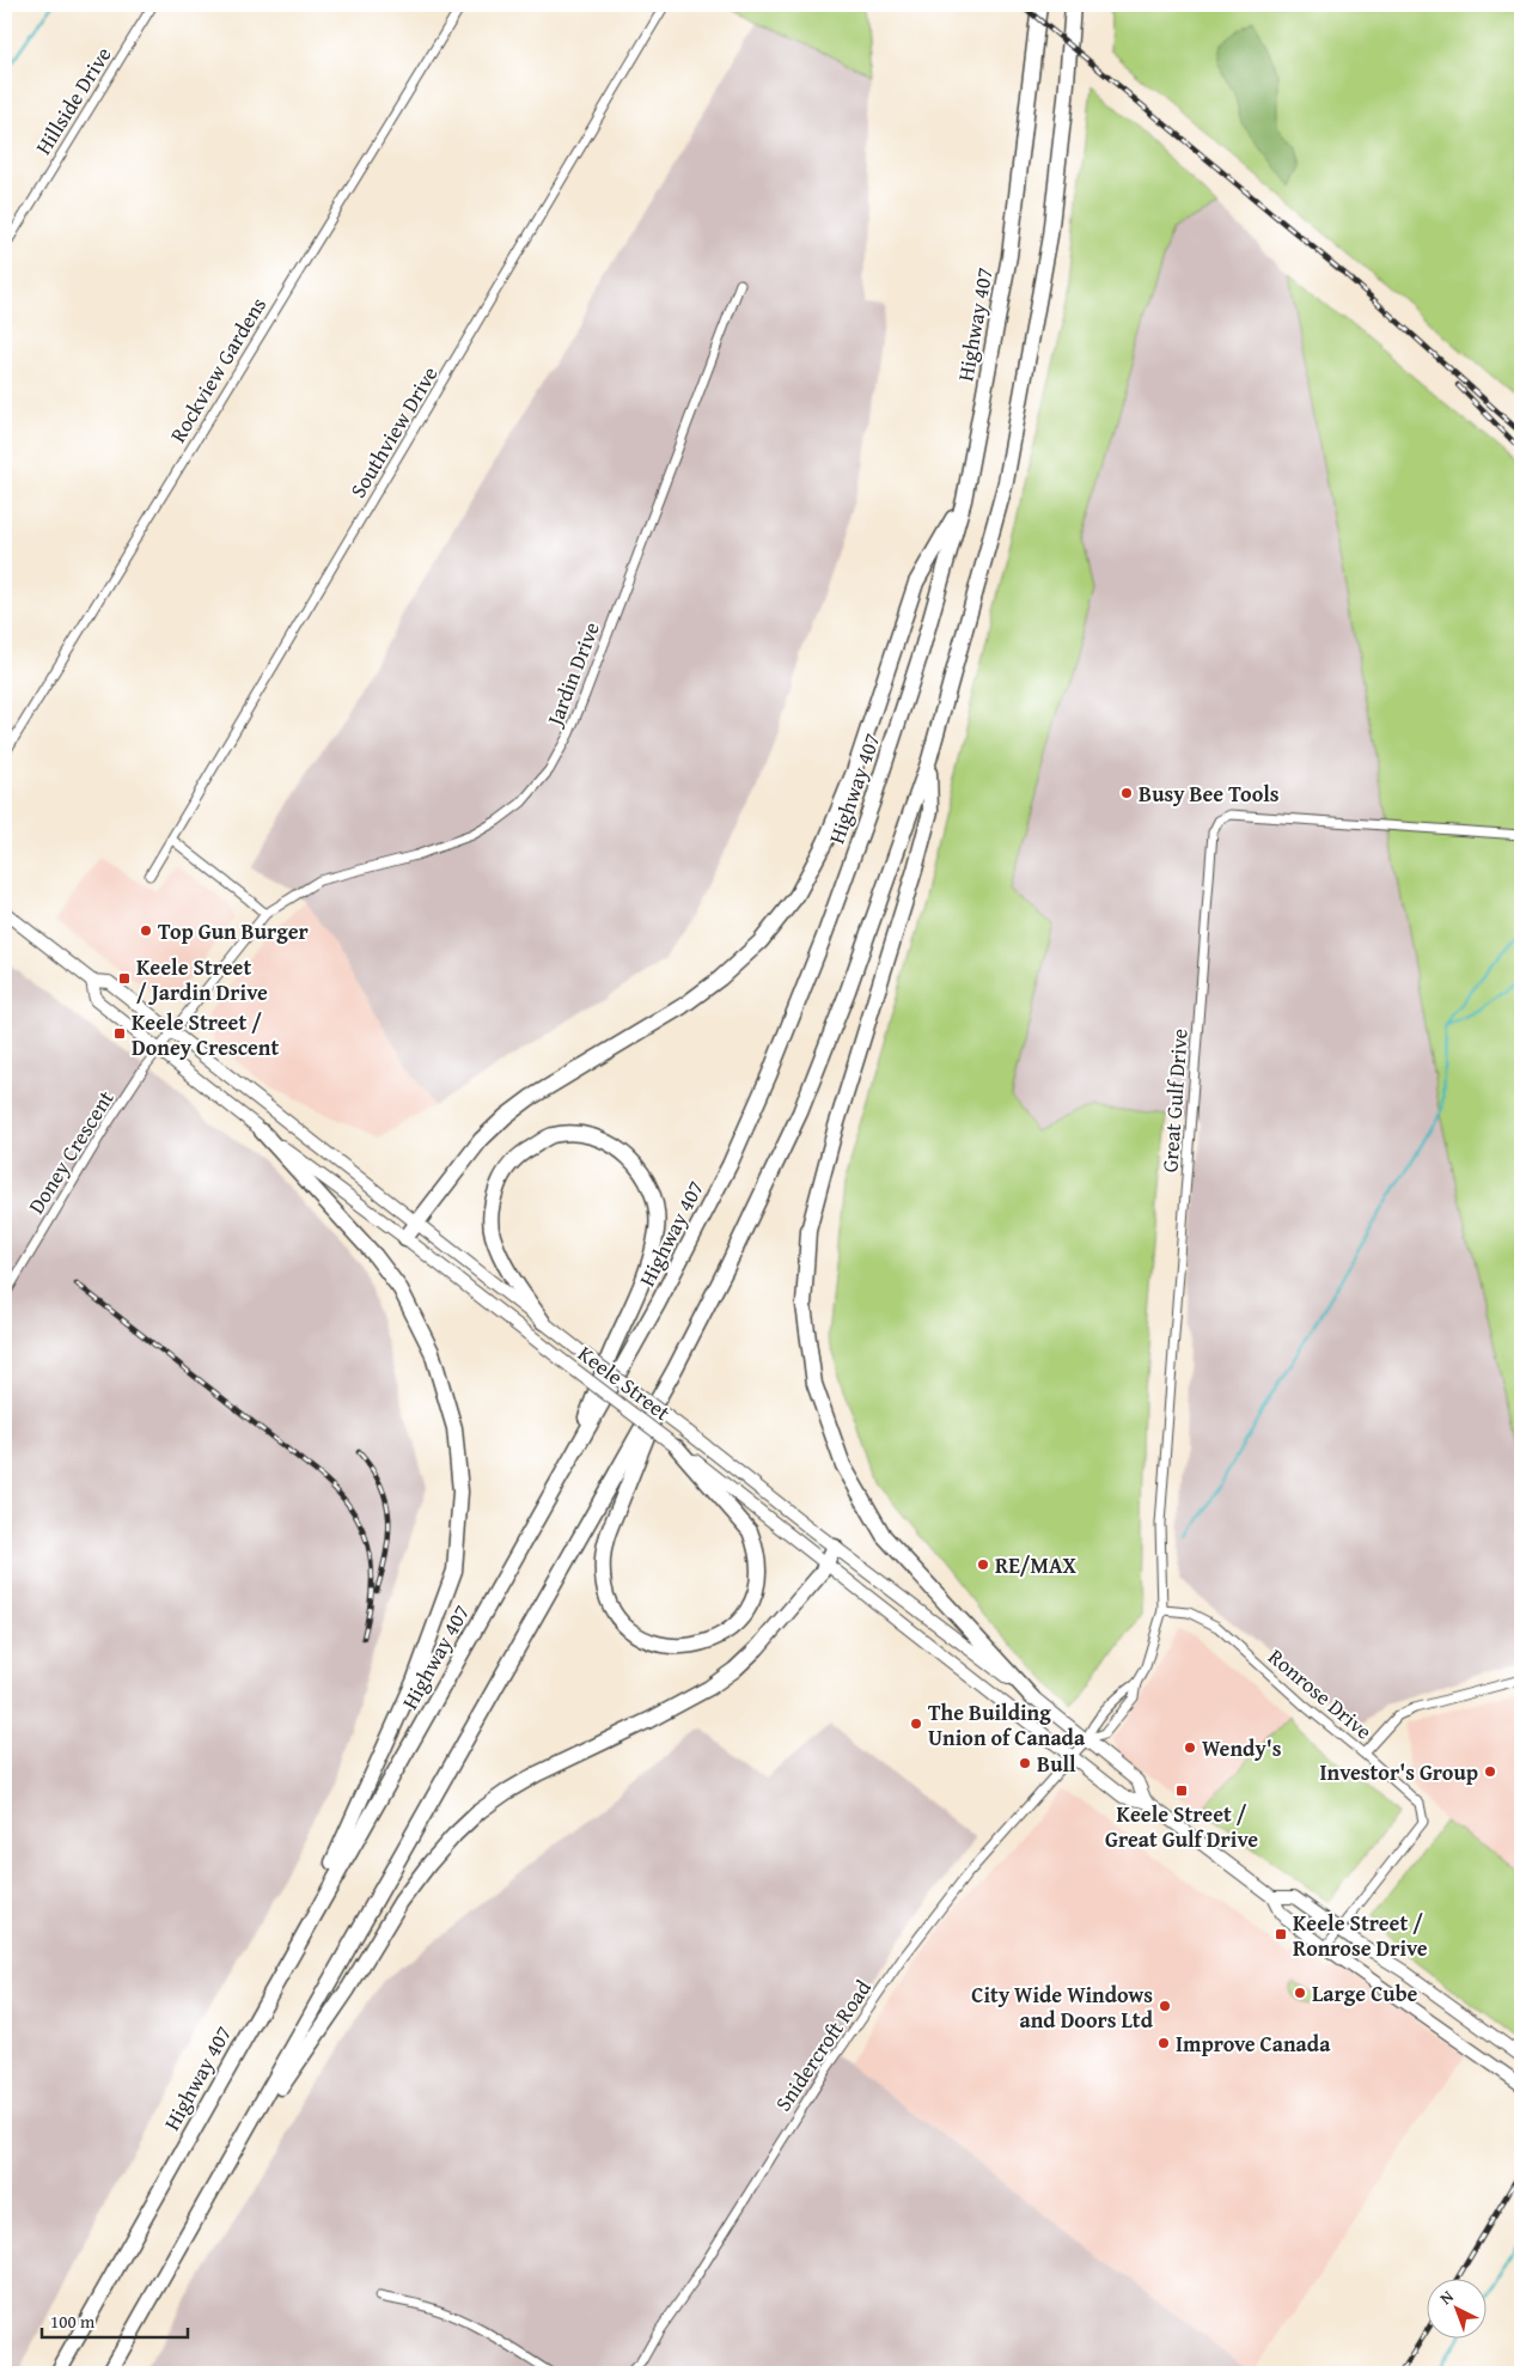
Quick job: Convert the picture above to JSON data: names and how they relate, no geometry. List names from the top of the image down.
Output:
{
  "streets": {
    "highway": ["Highway 407"],
    "main road": ["Keele Street"],
    "street": [
      "Hillside Drive",
      "Rockview Gardens",
      "Southview Drive",
      "Jardin Drive",
      "Great Gulf Drive",
      "Doney Crescent",
      "Ronrose Drive",
      "Snidercroft Road"
    ]
  },
  "crossings": [
    ["Jardin Drive", "Doney Crescent"],
    ["Jardin Drive", "Keele Street"],
    ["Great Gulf Drive", "Keele Street"],
    ["Great Gulf Drive", "Ronrose Drive"],
    ["Great Gulf Drive", "Snidercroft Road"],
    ["Doney Crescent", "Keele Street"],
    ["Keele Street", "Ronrose Drive"],
    ["Keele Street", "Snidercroft Road"]
  ],
  "places": {
    "other": [
      "Busy Bee Tools",
      "Top Gun Burger",
      "RE/MAX",
      "The Building Union of Canada",
      "Wendy's",
      "Bull",
      "Investor's Group",
      "Large Cube",
      "City Wide Windows and Doors Ltd",
      "Improve Canada"
    ],
    "transit": [
      "Keele Street / Jardin Drive",
      "Keele Street / Doney Crescent",
      "Keele Street / Great Gulf Drive",
      "Keele Street / Ronrose Drive"
    ]
  },
  "scale_bar": "100 m",
  "north": "top left"
}
